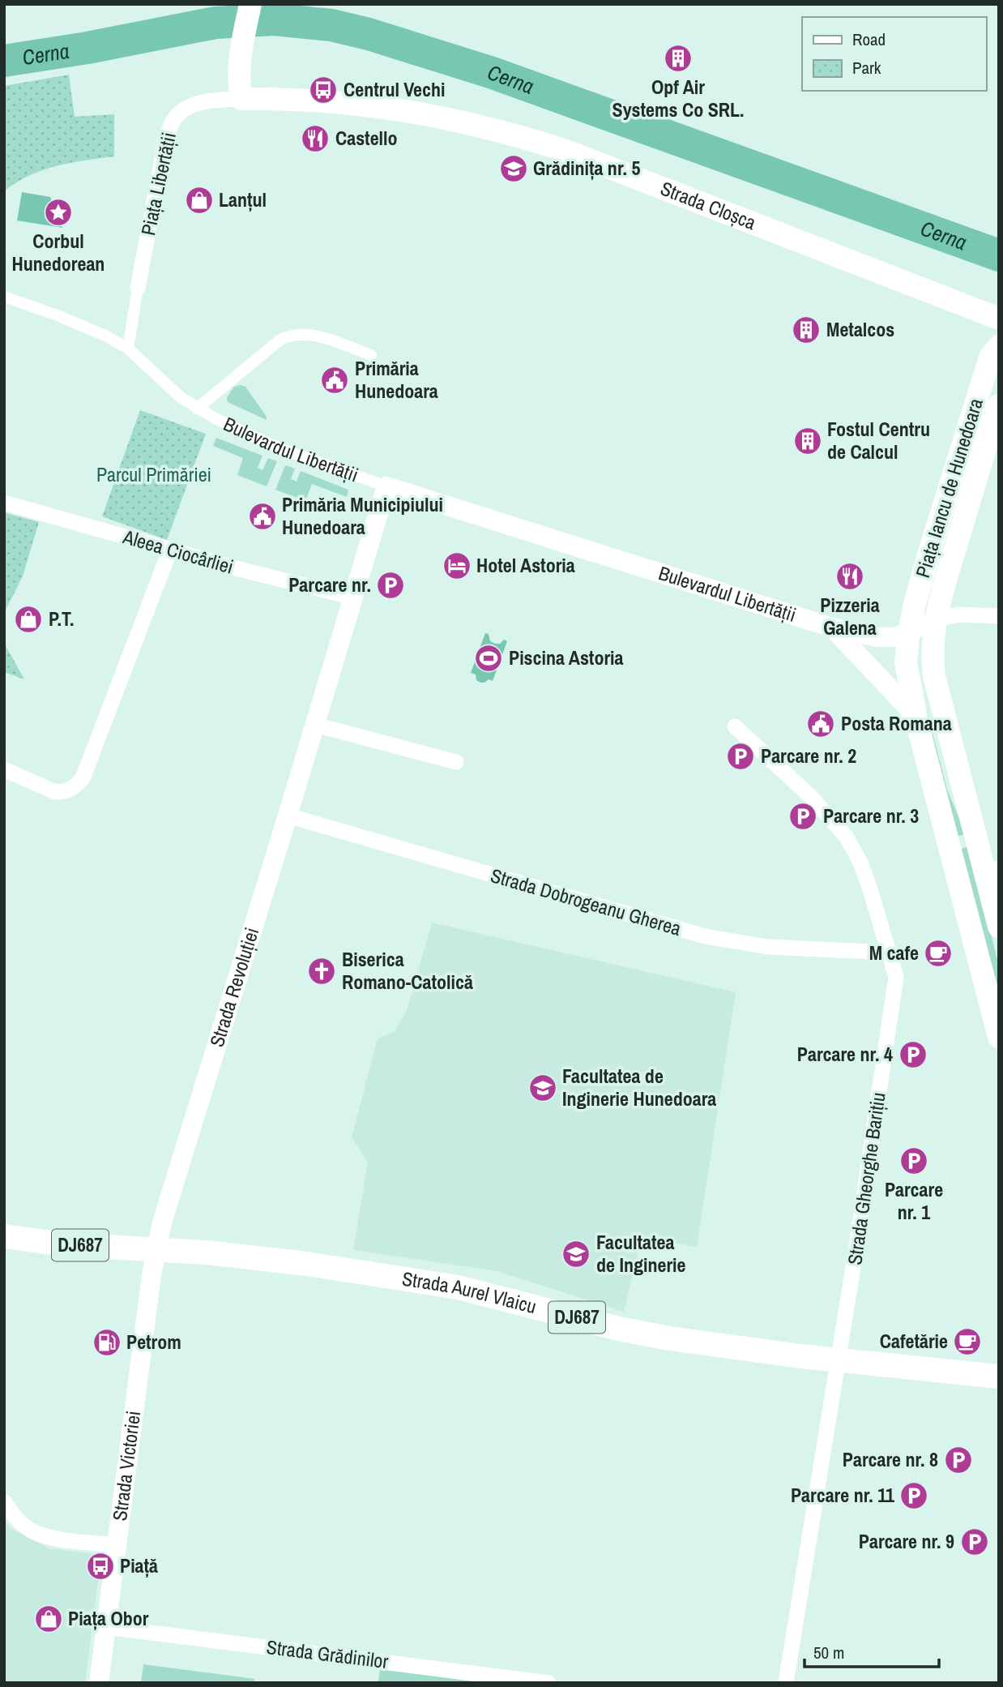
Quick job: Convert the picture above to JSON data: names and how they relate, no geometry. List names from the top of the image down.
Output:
{
  "streets": {
    "main road": [
      "Strada Cloșca",
      "Bulevardul Libertății",
      "Piața Iancu de Hunedoara",
      "DJ687",
      "Strada Aurel Vlaicu"
    ],
    "street": [
      "Piața Libertății",
      "Aleea Ciocârliei",
      "Strada Dobrogeanu Gherea",
      "Strada Revoluției",
      "Strada Gheorghe Barițiu",
      "Strada Victoriei",
      "Strada Grădinilor"
    ]
  },
  "crossings": [
    ["Piața Libertății", "Strada Cloșca"],
    ["Bulevardul Libertății", "Piața Iancu de Hunedoara"],
    ["Bulevardul Libertății", "Strada Revoluției"],
    ["Aleea Ciocârliei", "Strada Revoluției"],
    ["Strada Dobrogeanu Gherea", "Strada Revoluției"],
    ["Strada Dobrogeanu Gherea", "Strada Gheorghe Barițiu"],
    ["Strada Revoluției", "Strada Aurel Vlaicu"],
    ["Strada Revoluției", "Strada Victoriei"],
    ["Strada Gheorghe Barițiu", "Strada Aurel Vlaicu"],
    ["Strada Aurel Vlaicu", "Strada Victoriei"],
    ["Strada Victoriei", "Strada Grădinilor"]
  ],
  "water": ["Cerna"],
  "parks": ["Parcul Primăriei"],
  "places": {
    "building": ["Opf Air Systems Co SRL.", "Metalcos", "Fostul Centru de Calcul"],
    "bus stop": ["Centrul Vechi", "Piață"],
    "restaurant": ["Castello", "Pizzeria Galena"],
    "school or university": ["Grădinița nr. 5", "Facultatea de Inginerie Hunedoara", "Facultatea de Inginerie"],
    "shop": ["Lanțul", "P.T.", "Piața Obor"],
    "place": ["Corbul Hunedorean"],
    "public building": ["Primăria Hunedoara", "Primăria Municipiului Hunedoara", "Posta Romana"],
    "hotel": ["Hotel Astoria"],
    "parking": [
      "Parcare nr.",
      "Parcare nr. 2",
      "Parcare nr. 3",
      "Parcare nr. 4",
      "Parcare nr. 1",
      "Parcare nr. 8",
      "Parcare nr. 11",
      "Parcare nr. 9"
    ],
    "sports": ["Piscina Astoria"],
    "cafe": ["M cafe", "Cafetărie"],
    "church": ["Biserica Romano-Catolică"],
    "fuel station": ["Petrom"]
  },
  "legend": ["Road", "Park"],
  "scale_bar": "50 m"
}
